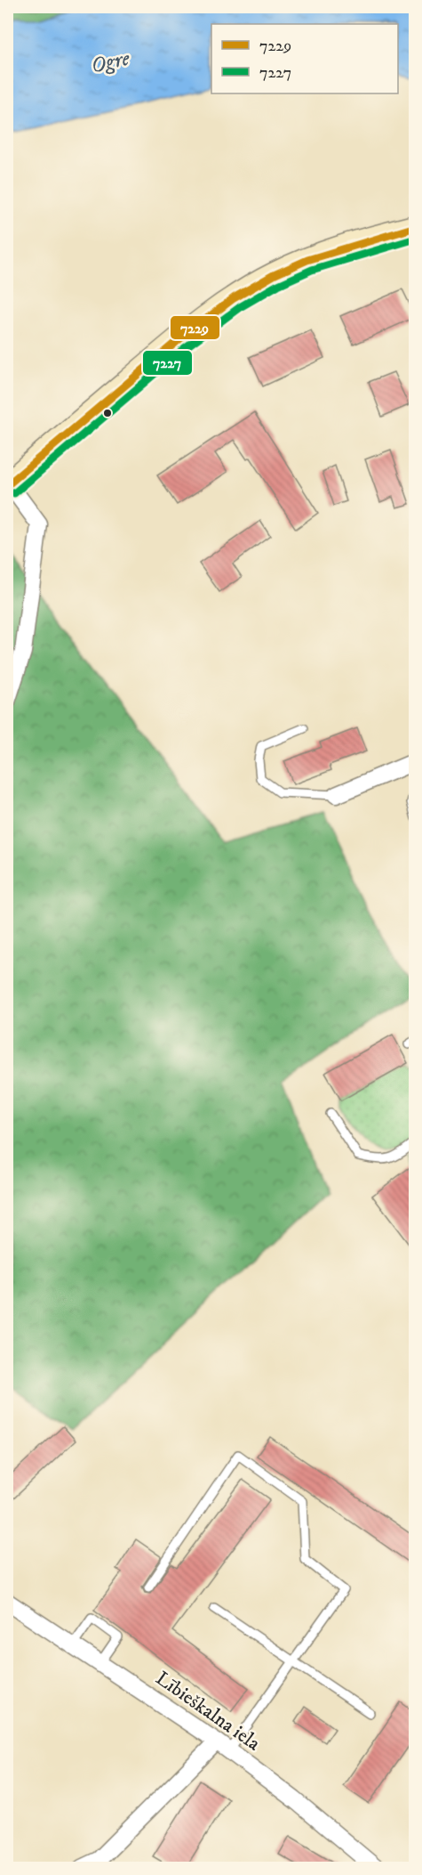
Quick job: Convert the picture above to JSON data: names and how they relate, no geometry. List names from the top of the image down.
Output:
{
  "streets": {
    "street": ["Lībieškalna iela"]
  },
  "water": ["Ogre"],
  "lines": ["transit line 7229", "transit line 7227"],
  "legend": ["7229", "7227"]
}
